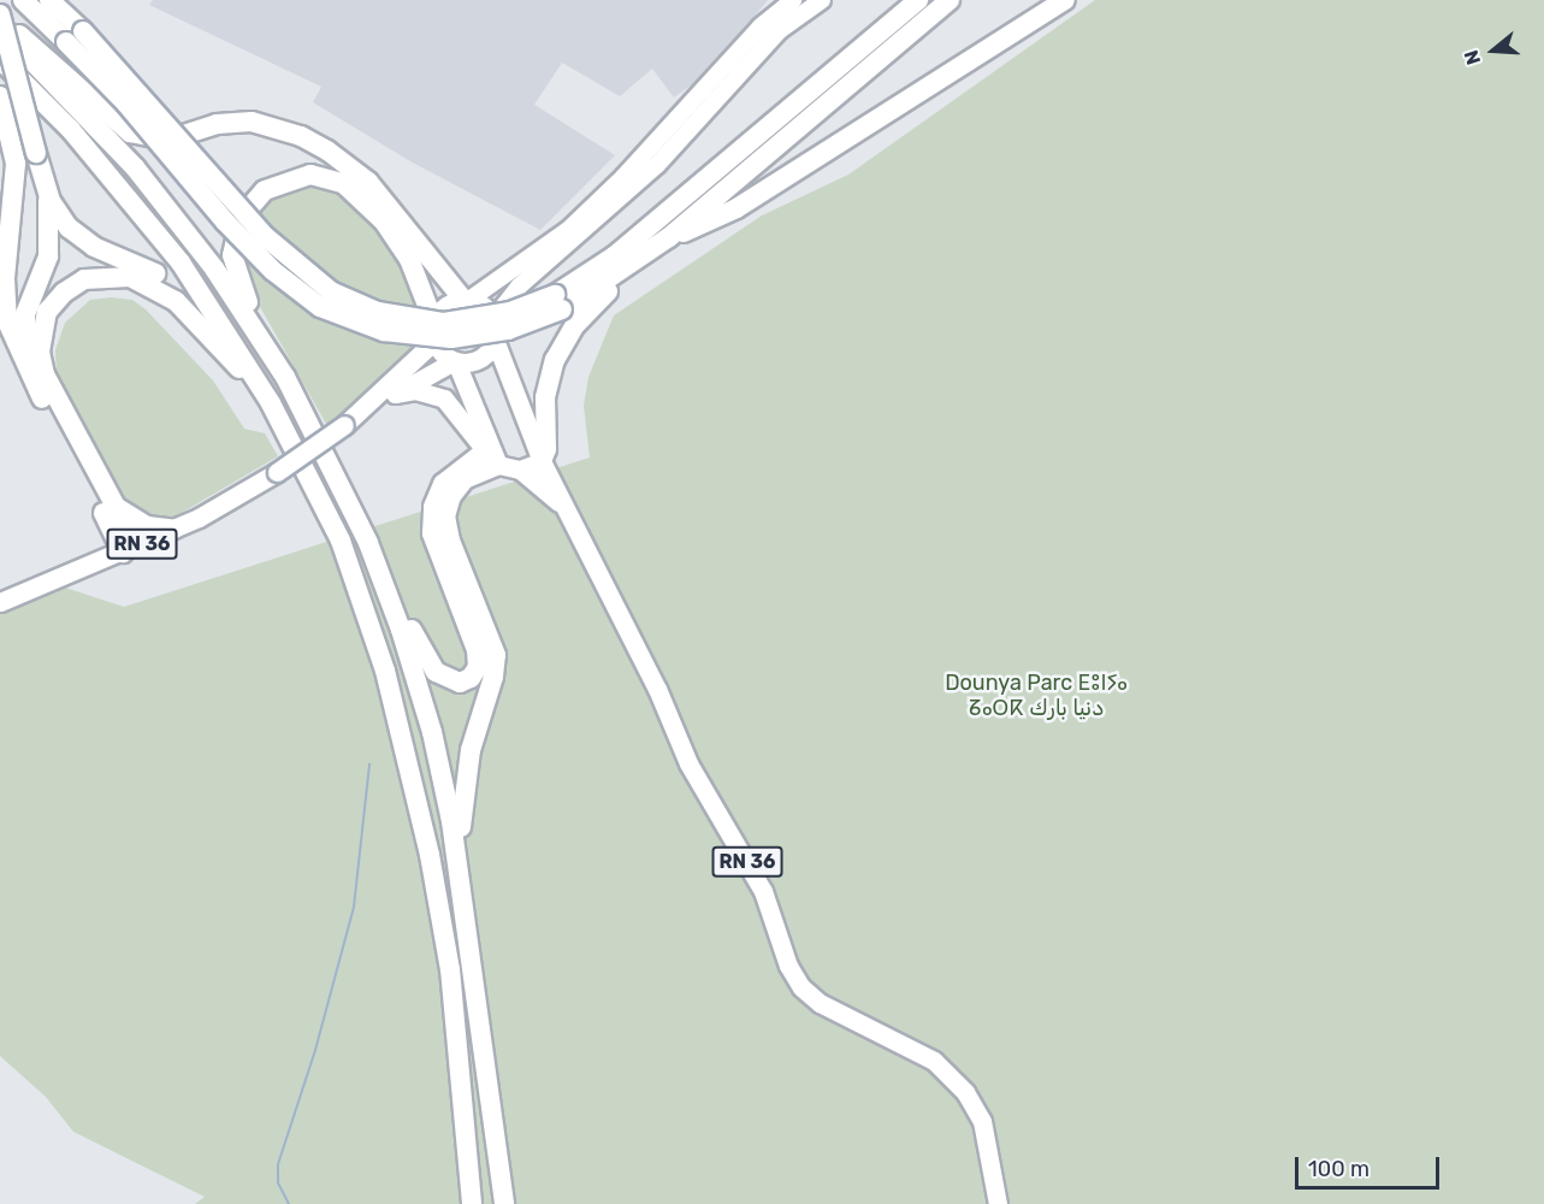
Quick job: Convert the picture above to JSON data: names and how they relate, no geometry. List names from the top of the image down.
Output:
{
  "streets": {
    "main road": ["RN 36"]
  },
  "parks": ["Dounya Parc ⴹⵓⵏⵢⴰ ⵒⴰⵔⴽ دنيا بارك"],
  "scale_bar": "100 m",
  "north": "left"
}
